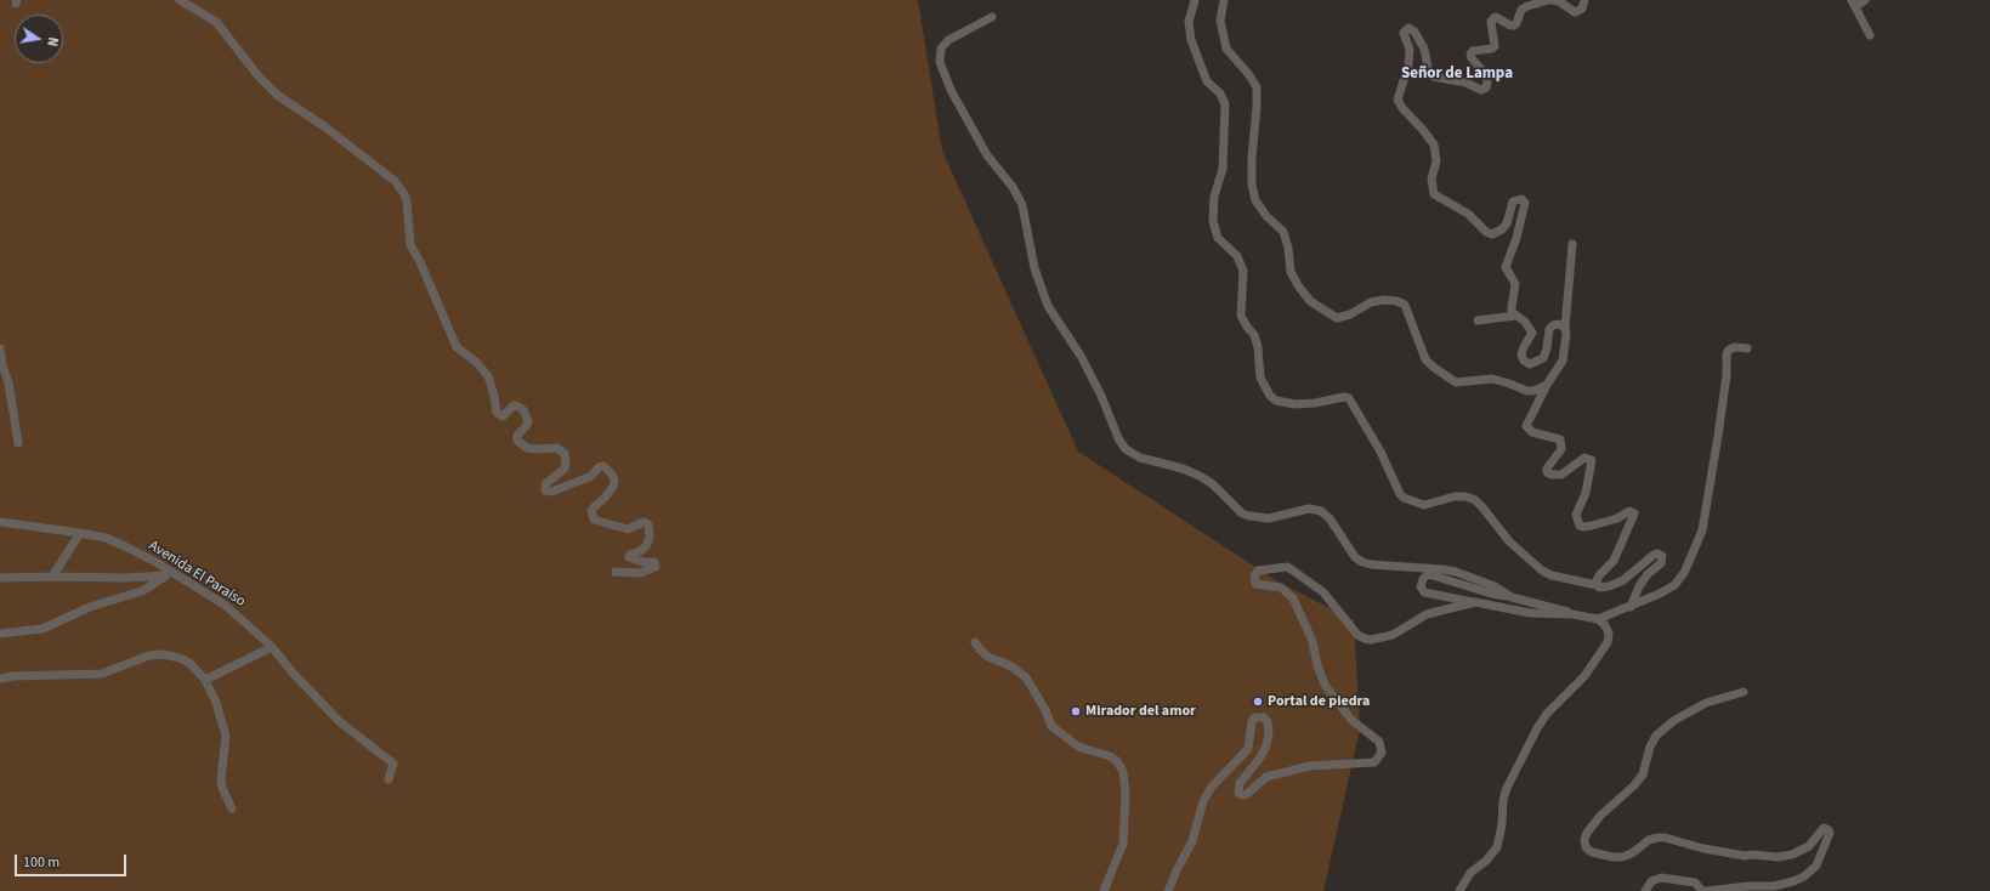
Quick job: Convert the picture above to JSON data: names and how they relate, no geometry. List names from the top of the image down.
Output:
{
  "streets": {
    "street": ["Avenida El Paraíso"]
  },
  "districts": ["Señor de Lampa"],
  "places": ["Portal de piedra", "Mirador del amor"],
  "scale_bar": "100 m",
  "north": "right"
}
